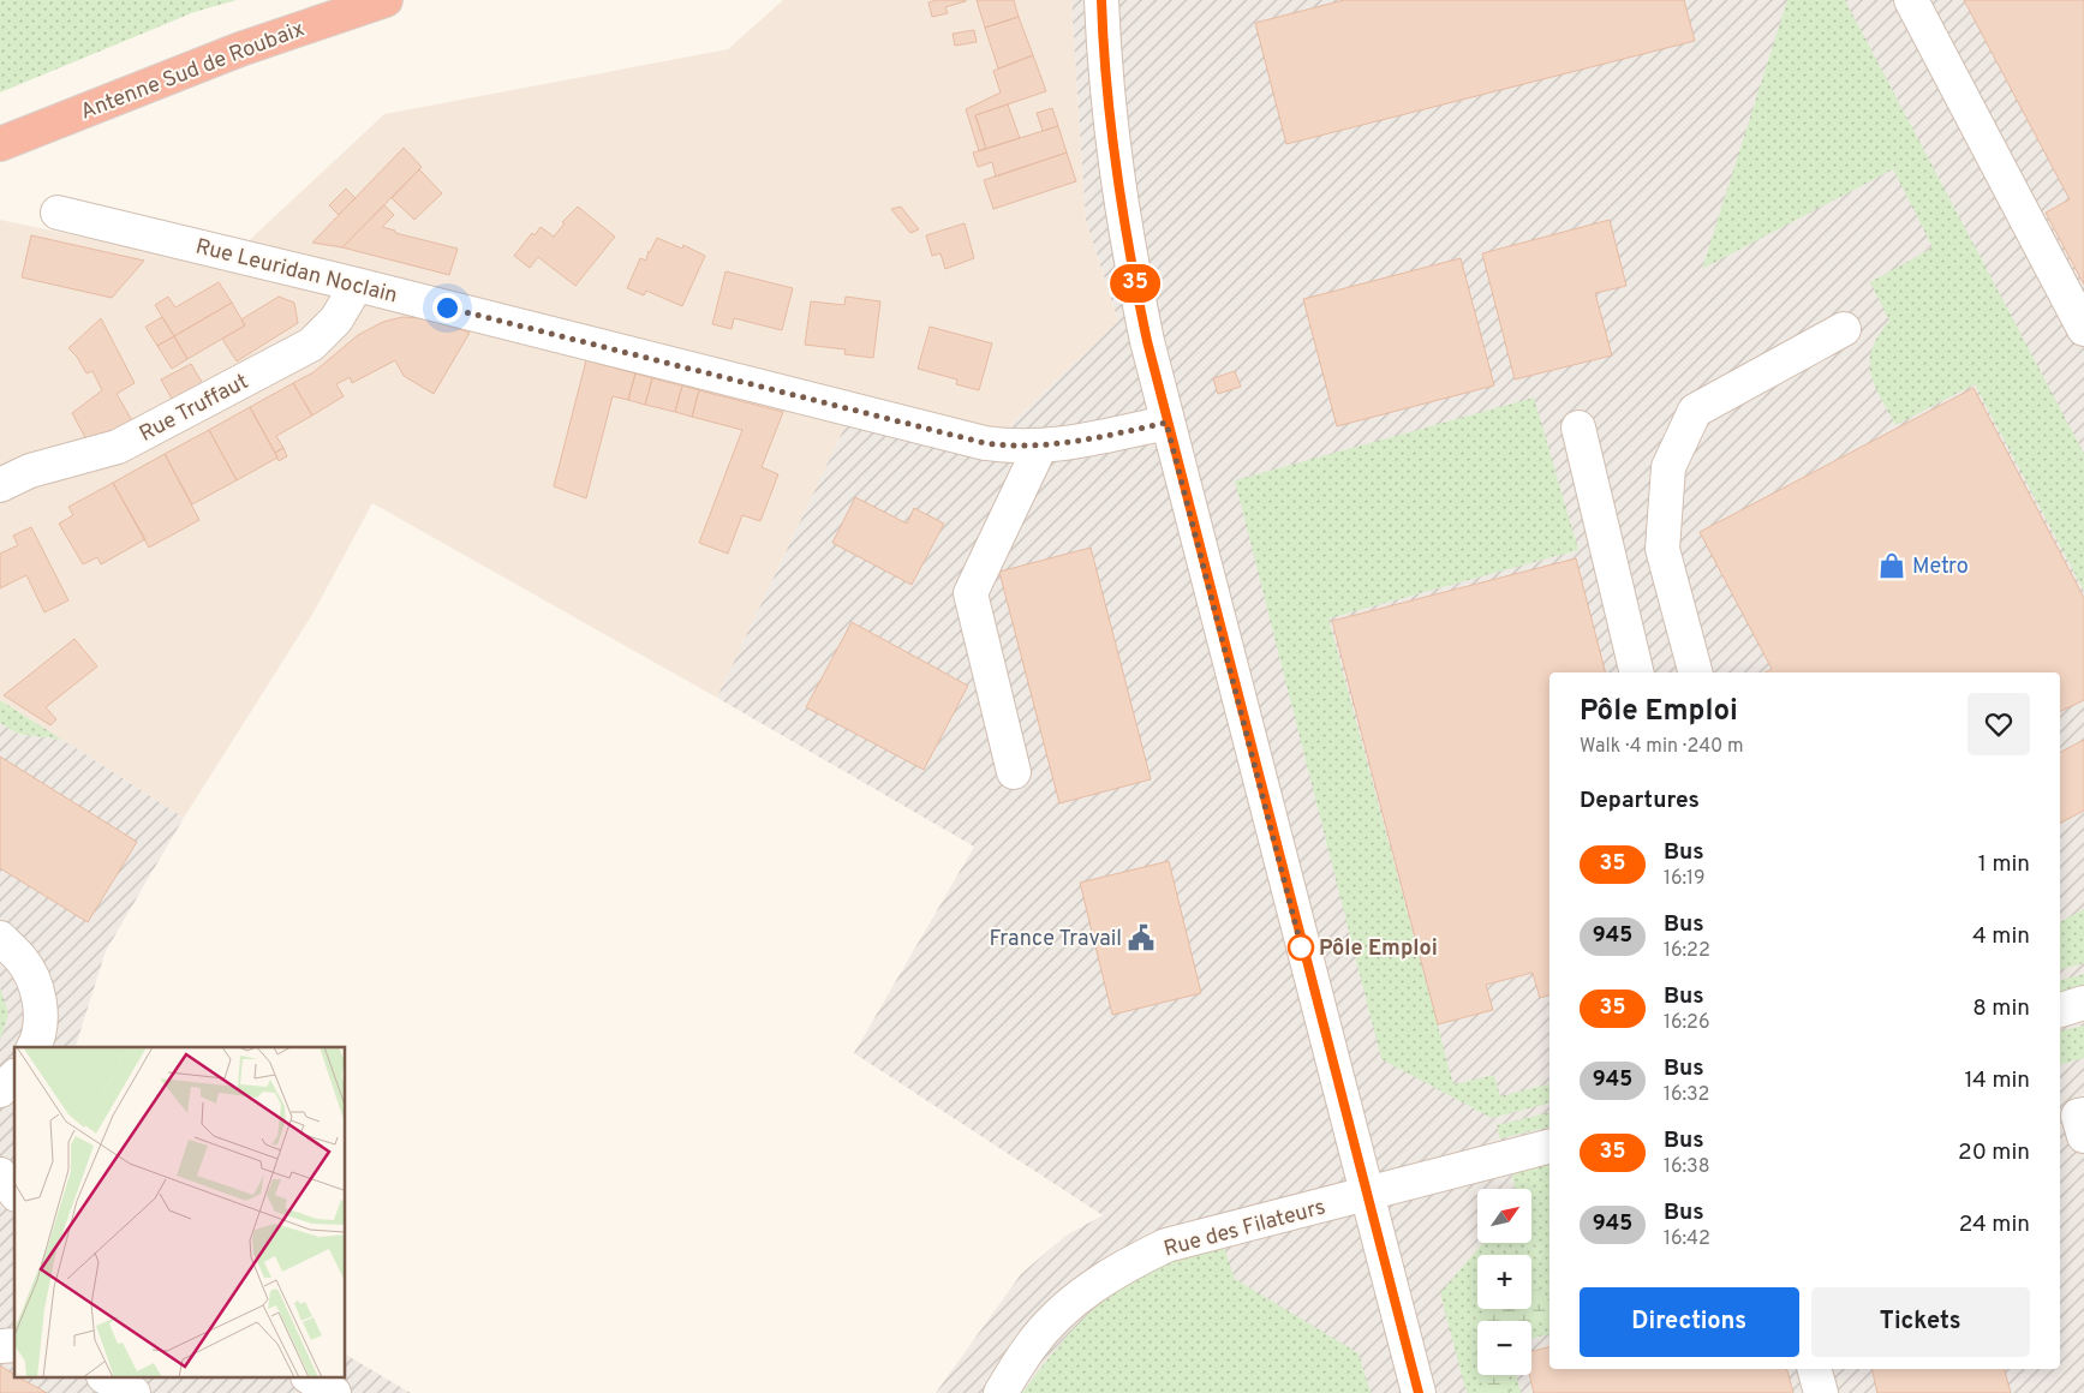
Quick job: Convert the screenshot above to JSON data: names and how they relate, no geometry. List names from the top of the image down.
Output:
{
  "streets": {
    "highway": ["Antenne Sud de Roubaix"],
    "street": ["Rue Leuridan Noclain", "Rue Truffaut", "Rue des Filateurs"]
  },
  "crossings": [
    ["Rue Leuridan Noclain", "Rue Truffaut"]
  ],
  "places": {
    "shop": ["Metro"],
    "public building": ["France Travail"],
    "other": ["Pôle Emploi"]
  },
  "lines": ["bus line 35"],
  "north": "top right",
  "page": {
    "on_map": "35",
    "heading": [
      ["Pôle Emploi", "Walk · 4 min · 240 m"],
      "Departures"
    ],
    "list": [
      {
        "mark": "35",
        "name": "Bus",
        "note": "16:19",
        "value": "1 min"
      },
      {
        "mark": "945",
        "name": "Bus",
        "note": "16:22",
        "value": "4 min"
      },
      {
        "mark": "35",
        "name": "Bus",
        "note": "16:26",
        "value": "8 min"
      },
      {
        "mark": "945",
        "name": "Bus",
        "note": "16:32",
        "value": "14 min"
      },
      {
        "mark": "35",
        "name": "Bus",
        "note": "16:38",
        "value": "20 min"
      },
      {
        "mark": "945",
        "name": "Bus",
        "note": "16:42",
        "value": "24 min"
      }
    ],
    "map_buttons": ["+", "−"],
    "buttons": ["Directions", "Tickets"]
  }
}
